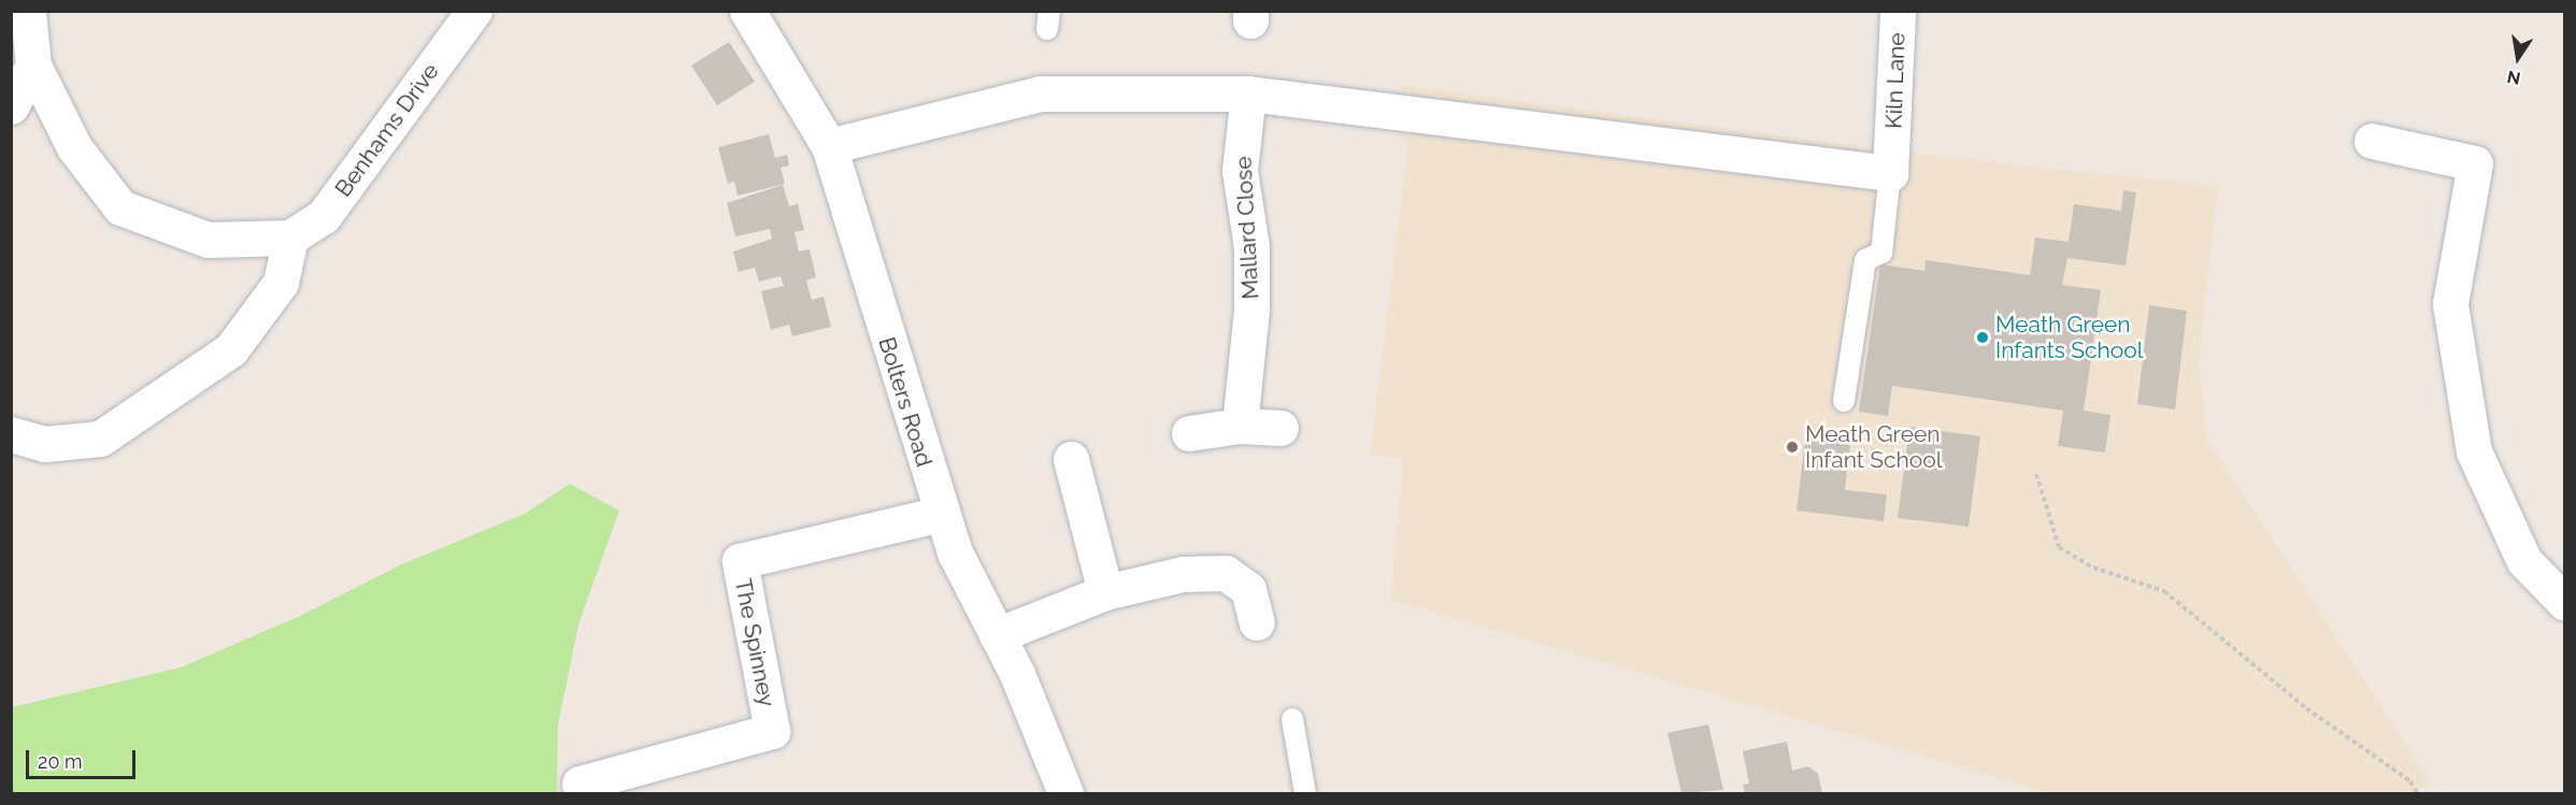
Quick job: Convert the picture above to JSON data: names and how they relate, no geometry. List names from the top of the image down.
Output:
{
  "streets": {
    "street": [
      "Kiln Lane",
      "Benhams Drive",
      "Mallard Close",
      "Bolters Road",
      "The Spinney"
    ]
  },
  "crossings": [
    ["Bolters Road", "The Spinney"]
  ],
  "places": ["Meath Green Infants School", "Meath Green Infant School"],
  "scale_bar": "20 m",
  "north": "bottom"
}
